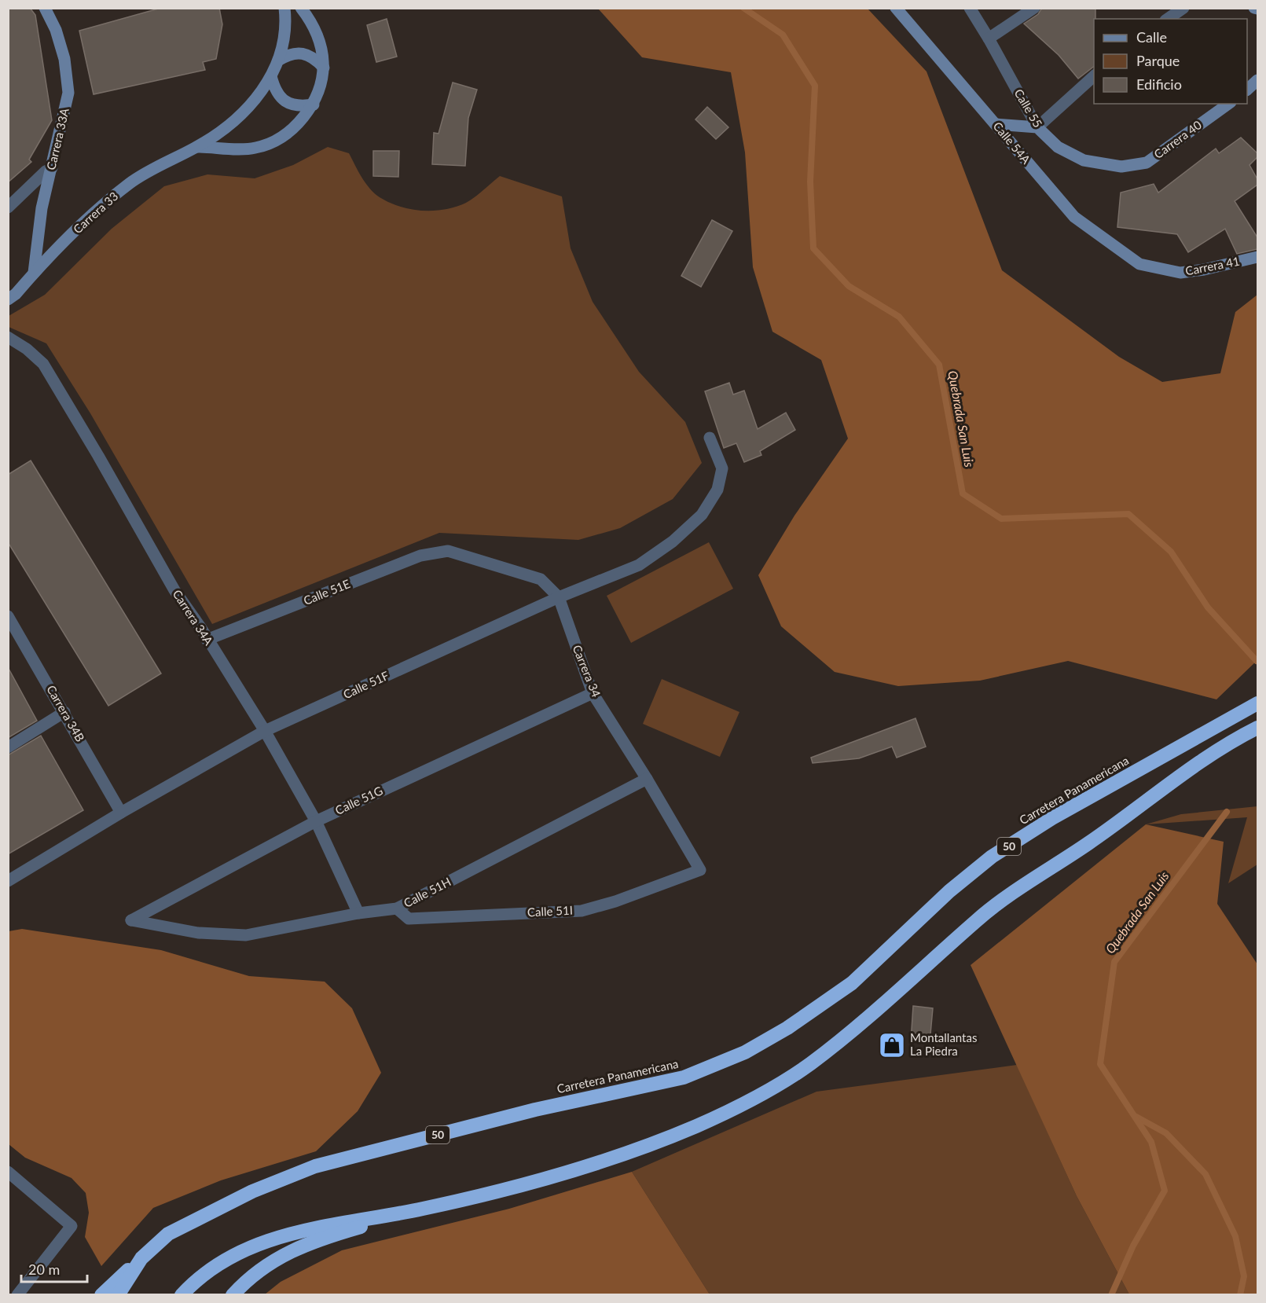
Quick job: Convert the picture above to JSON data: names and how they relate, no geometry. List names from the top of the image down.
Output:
{
  "streets": {
    "highway": ["Carretera Panamericana", "50"],
    "street": [
      "Calle 55",
      "Carrera 33A",
      "Carrera 40",
      "Calle 54A",
      "Carrera 33",
      "Carrera 41",
      "Calle 51E",
      "Carrera 34A",
      "Carrera 34",
      "Calle 51F",
      "Carrera 34B",
      "Calle 51G",
      "Calle 51H",
      "Calle 51I"
    ]
  },
  "crossings": [
    ["Calle 55", "Carrera 40"],
    ["Carrera 33A", "Carrera 33"],
    ["Calle 54A", "Carrera 41"],
    ["Calle 51E", "Carrera 34A"],
    ["Calle 51E", "Carrera 34"],
    ["Carrera 34A", "Calle 51F"],
    ["Carrera 34A", "Calle 51G"],
    ["Carrera 34A", "Calle 51H"],
    ["Carrera 34", "Calle 51F"],
    ["Carrera 34", "Calle 51G"],
    ["Carrera 34", "Calle 51H"],
    ["Carrera 34", "Calle 51I"],
    ["Calle 51F", "Carrera 34B"],
    ["Calle 51G", "Calle 51H"],
    ["Calle 51H", "Calle 51I"]
  ],
  "water": ["Quebrada San Luis"],
  "places": {
    "shop": ["Montallantas La Piedra"]
  },
  "legend": ["Calle", "Parque", "Edificio"],
  "scale_bar": "20 m"
}
